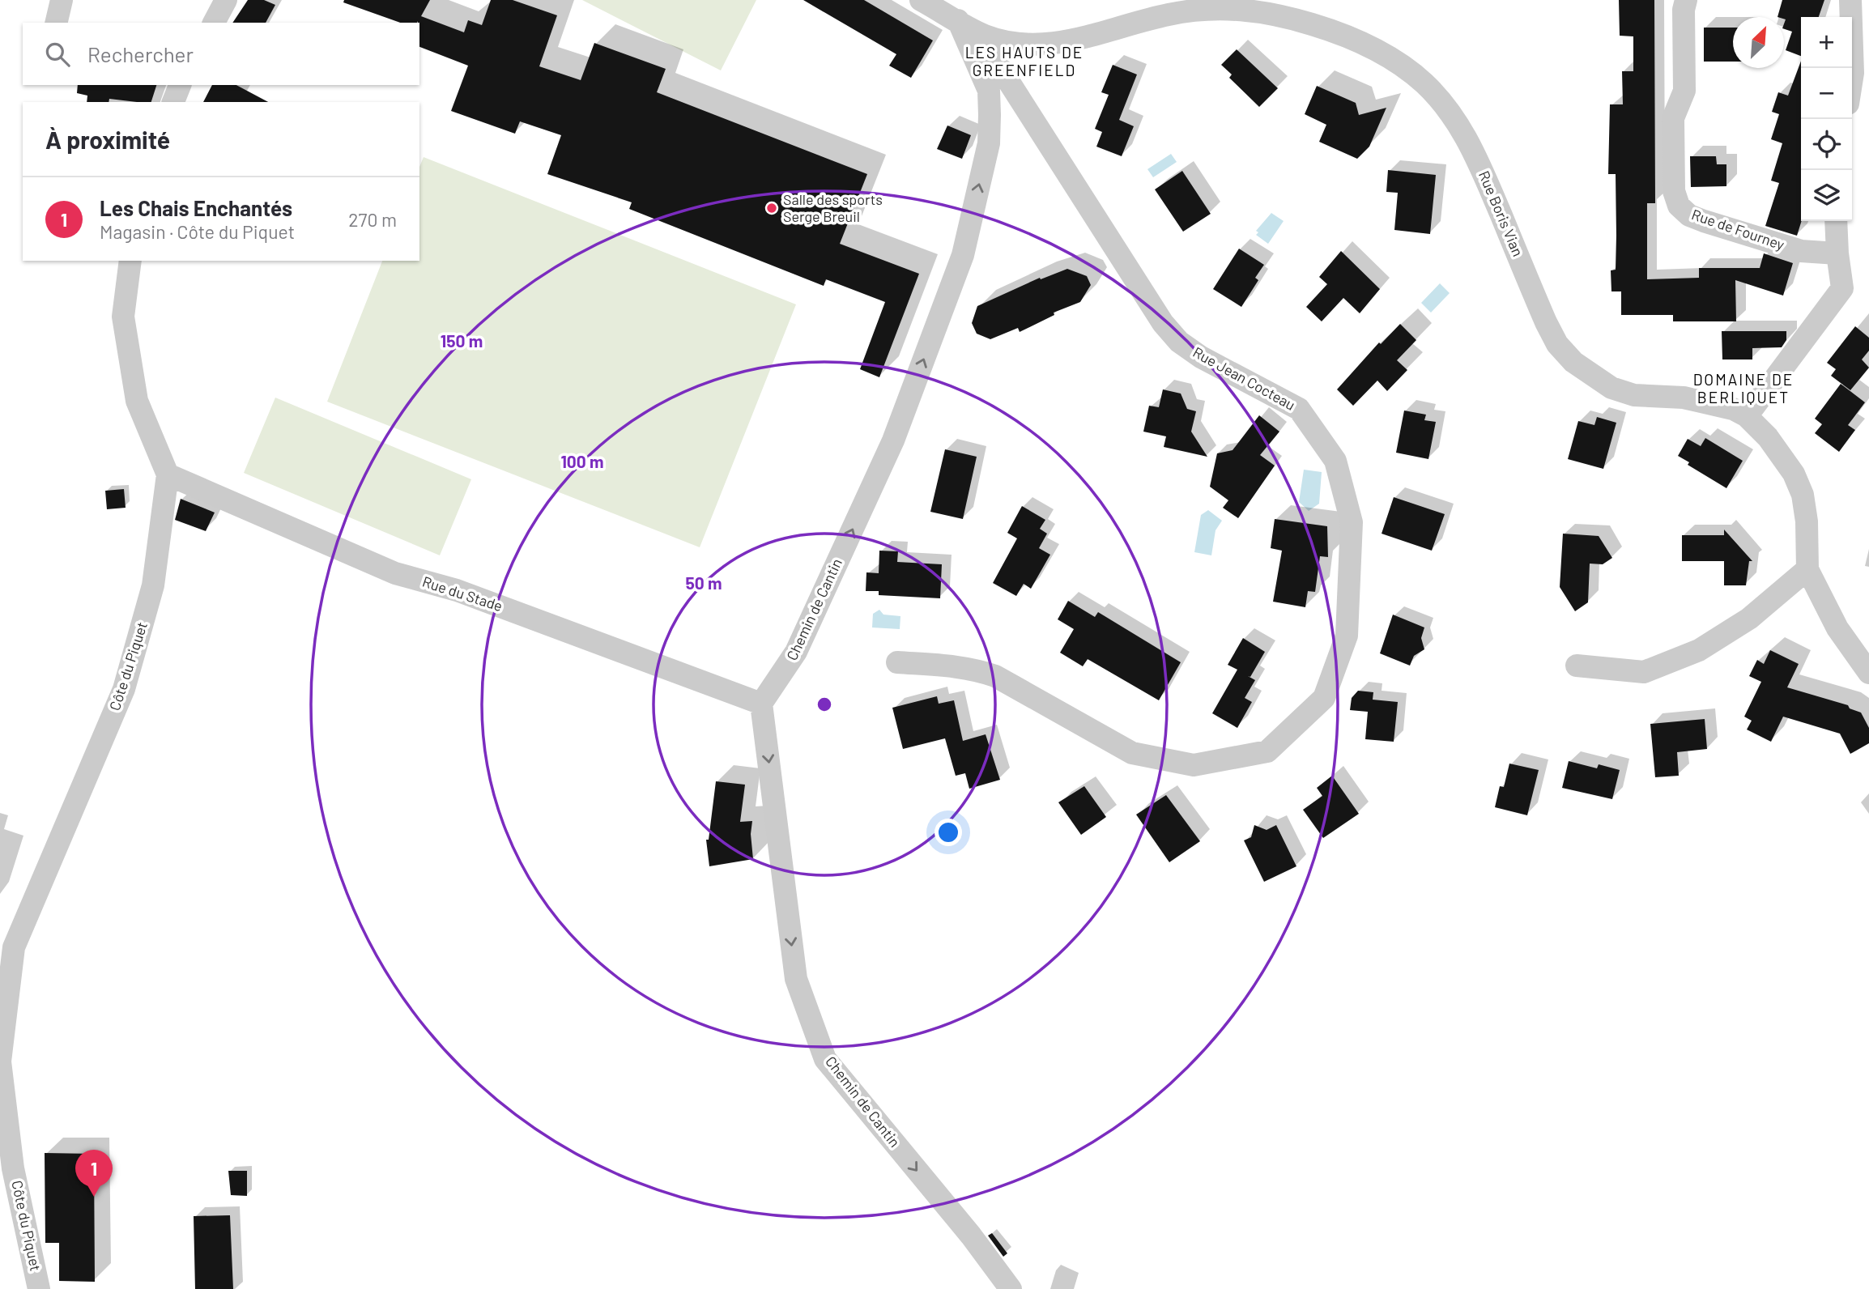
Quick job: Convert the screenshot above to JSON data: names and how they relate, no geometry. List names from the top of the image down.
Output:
{
  "streets": {
    "street": [
      "Rue Boris Vian",
      "Rue de Fourney",
      "Rue Jean Cocteau",
      "Rue du Stade",
      "Chemin de Cantin",
      "Côte du Piquet"
    ]
  },
  "crossings": [
    ["Rue Boris Vian", "Rue Jean Cocteau"],
    ["Rue Boris Vian", "Chemin de Cantin"],
    ["Rue Jean Cocteau", "Chemin de Cantin"],
    ["Rue du Stade", "Chemin de Cantin"],
    ["Rue du Stade", "Côte du Piquet"]
  ],
  "districts": ["LES HAUTS DE GREENFIELD", "DOMAINE DE BERLIQUET"],
  "places": ["Salle des sports Serge Breuil"],
  "north": "top right",
  "page": {
    "map_buttons": ["+", "−"],
    "search": "Rechercher",
    "heading": "À proximité",
    "list": [
      {
        "mark": "1",
        "name": "Les Chais Enchantés",
        "note": "Magasin · Côte du Piquet",
        "value": "270 m"
      }
    ],
    "pins": "1"
  },
  "rings": ["150 m", "100 m", "50 m"]
}
